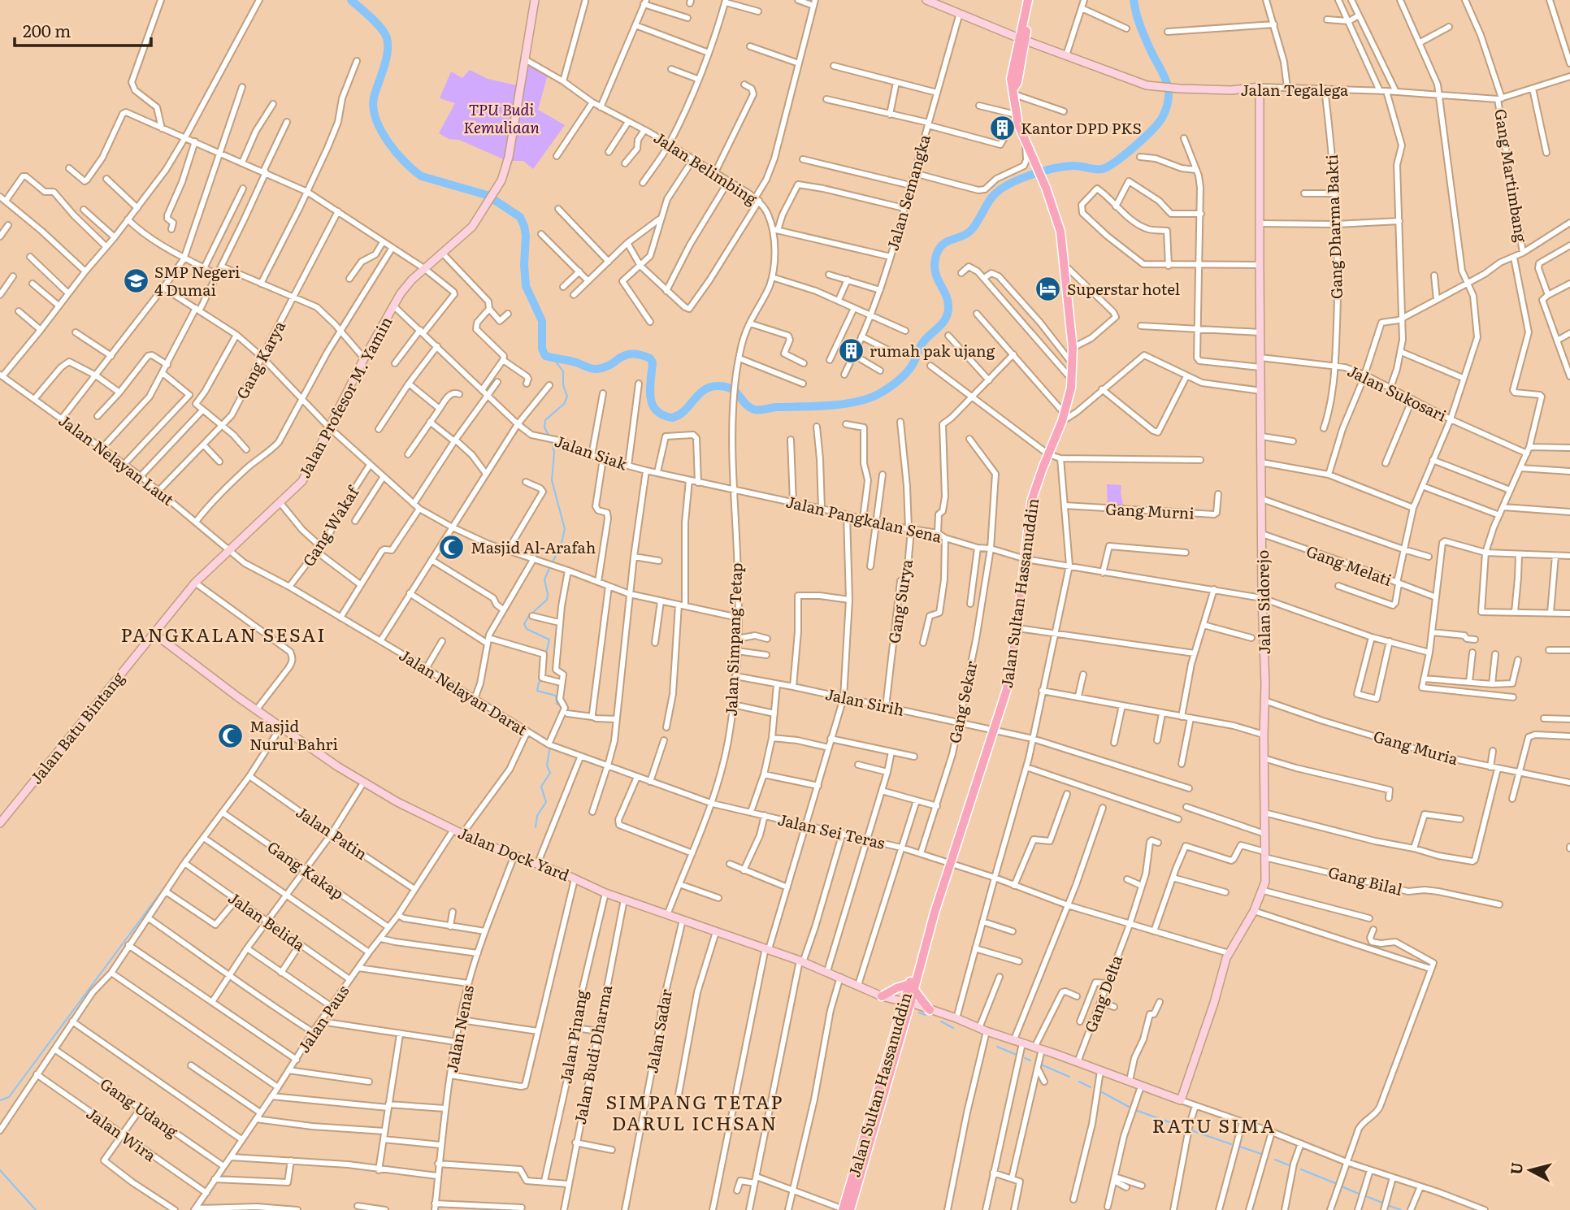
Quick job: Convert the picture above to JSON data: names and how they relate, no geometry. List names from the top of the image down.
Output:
{
  "streets": {
    "main road": ["Jalan Sultan Hassanuddin"],
    "street": [
      "Jalan Tegalega",
      "Jalan Belimbing",
      "Gang Martimbang",
      "Jalan Semangka",
      "Gang Dharma Bakti",
      "Gang Karya",
      "Jalan Sukosari",
      "Jalan Profesor M. Yamin",
      "Jalan Siak",
      "Jalan Nelayan Laut",
      "Gang Murni",
      "Jalan Pangkalan Sena",
      "Gang Wakaf",
      "Gang Melati",
      "Gang Surya",
      "Jalan Sidorejo",
      "Jalan Simpang Tetap",
      "Jalan Nelayan Darat",
      "Jalan Sirih",
      "Gang Sekar",
      "Jalan Batu Bintang",
      "Gang Muria",
      "Jalan Sei Teras",
      "Jalan Patin",
      "Jalan Dock Yard",
      "Gang Kakap",
      "Gang Bilal",
      "Jalan Belida",
      "Gang Delta",
      "Jalan Paus",
      "Jalan Nenas",
      "Jalan Sadar",
      "Jalan Pinang",
      "Jalan Budi Dharma",
      "Gang Udang",
      "Jalan Wira"
    ]
  },
  "crossings": [
    ["Jalan Tegalega", "Gang Martimbang"],
    ["Jalan Tegalega", "Jalan Semangka"],
    ["Jalan Tegalega", "Gang Dharma Bakti"],
    ["Jalan Tegalega", "Jalan Sidorejo"],
    ["Jalan Belimbing", "Jalan Semangka"],
    ["Jalan Belimbing", "Jalan Profesor M. Yamin"],
    ["Jalan Belimbing", "Jalan Siak"],
    ["Jalan Belimbing", "Jalan Pangkalan Sena"],
    ["Jalan Belimbing", "Jalan Simpang Tetap"],
    ["Gang Dharma Bakti", "Jalan Sukosari"],
    ["Gang Karya", "Jalan Nelayan Laut"],
    ["Jalan Sukosari", "Jalan Sidorejo"],
    ["Jalan Profesor M. Yamin", "Jalan Siak"],
    ["Jalan Profesor M. Yamin", "Jalan Nelayan Laut"],
    ["Jalan Profesor M. Yamin", "Jalan Nelayan Darat"],
    ["Jalan Profesor M. Yamin", "Jalan Batu Bintang"],
    ["Jalan Profesor M. Yamin", "Jalan Dock Yard"],
    ["Jalan Siak", "Jalan Pangkalan Sena"],
    ["Jalan Siak", "Jalan Simpang Tetap"],
    ["Jalan Nelayan Laut", "Jalan Nelayan Darat"],
    ["Jalan Pangkalan Sena", "Jalan Sultan Hassanuddin"],
    ["Jalan Pangkalan Sena", "Gang Surya"],
    ["Jalan Pangkalan Sena", "Jalan Sidorejo"],
    ["Jalan Pangkalan Sena", "Jalan Simpang Tetap"],
    ["Jalan Pangkalan Sena", "Gang Sekar"],
    ["Gang Wakaf", "Jalan Nelayan Darat"],
    ["Gang Melati", "Jalan Sidorejo"],
    ["Jalan Sultan Hassanuddin", "Jalan Sirih"],
    ["Jalan Sultan Hassanuddin", "Jalan Sei Teras"],
    ["Jalan Sultan Hassanuddin", "Jalan Dock Yard"],
    ["Gang Surya", "Jalan Sirih"],
    ["Jalan Sidorejo", "Gang Muria"],
    ["Jalan Sidorejo", "Jalan Sei Teras"],
    ["Jalan Sidorejo", "Jalan Dock Yard"],
    ["Jalan Sidorejo", "Gang Bilal"],
    ["Jalan Simpang Tetap", "Jalan Nelayan Darat"],
    ["Jalan Simpang Tetap", "Jalan Sirih"],
    ["Jalan Simpang Tetap", "Jalan Sei Teras"],
    ["Jalan Simpang Tetap", "Jalan Dock Yard"],
    ["Jalan Nelayan Darat", "Jalan Sei Teras"],
    ["Jalan Sirih", "Gang Sekar"],
    ["Gang Sekar", "Jalan Sei Teras"],
    ["Jalan Batu Bintang", "Jalan Dock Yard"],
    ["Jalan Sei Teras", "Gang Delta"],
    ["Jalan Patin", "Jalan Paus"],
    ["Jalan Dock Yard", "Gang Delta"],
    ["Jalan Dock Yard", "Jalan Paus"],
    ["Jalan Dock Yard", "Jalan Nenas"],
    ["Jalan Dock Yard", "Jalan Sadar"],
    ["Jalan Dock Yard", "Jalan Pinang"],
    ["Jalan Dock Yard", "Jalan Budi Dharma"],
    ["Gang Kakap", "Jalan Paus"],
    ["Jalan Belida", "Jalan Paus"],
    ["Jalan Paus", "Gang Udang"],
    ["Jalan Paus", "Jalan Wira"]
  ],
  "districts": ["PANGKALAN SESAI", "SIMPANG TETAP DARUL ICHSAN", "RATU SIMA"],
  "parks": ["TPU Budi Kemuliaan"],
  "places": {
    "building": ["Kantor DPD PKS", "rumah pak ujang"],
    "school or university": ["SMP Negeri 4 Dumai"],
    "hotel": ["Superstar hotel"],
    "mosque": ["Masjid Al-Arafah", "Masjid Nurul Bahri"]
  },
  "scale_bar": "200 m",
  "north": "left"
}
